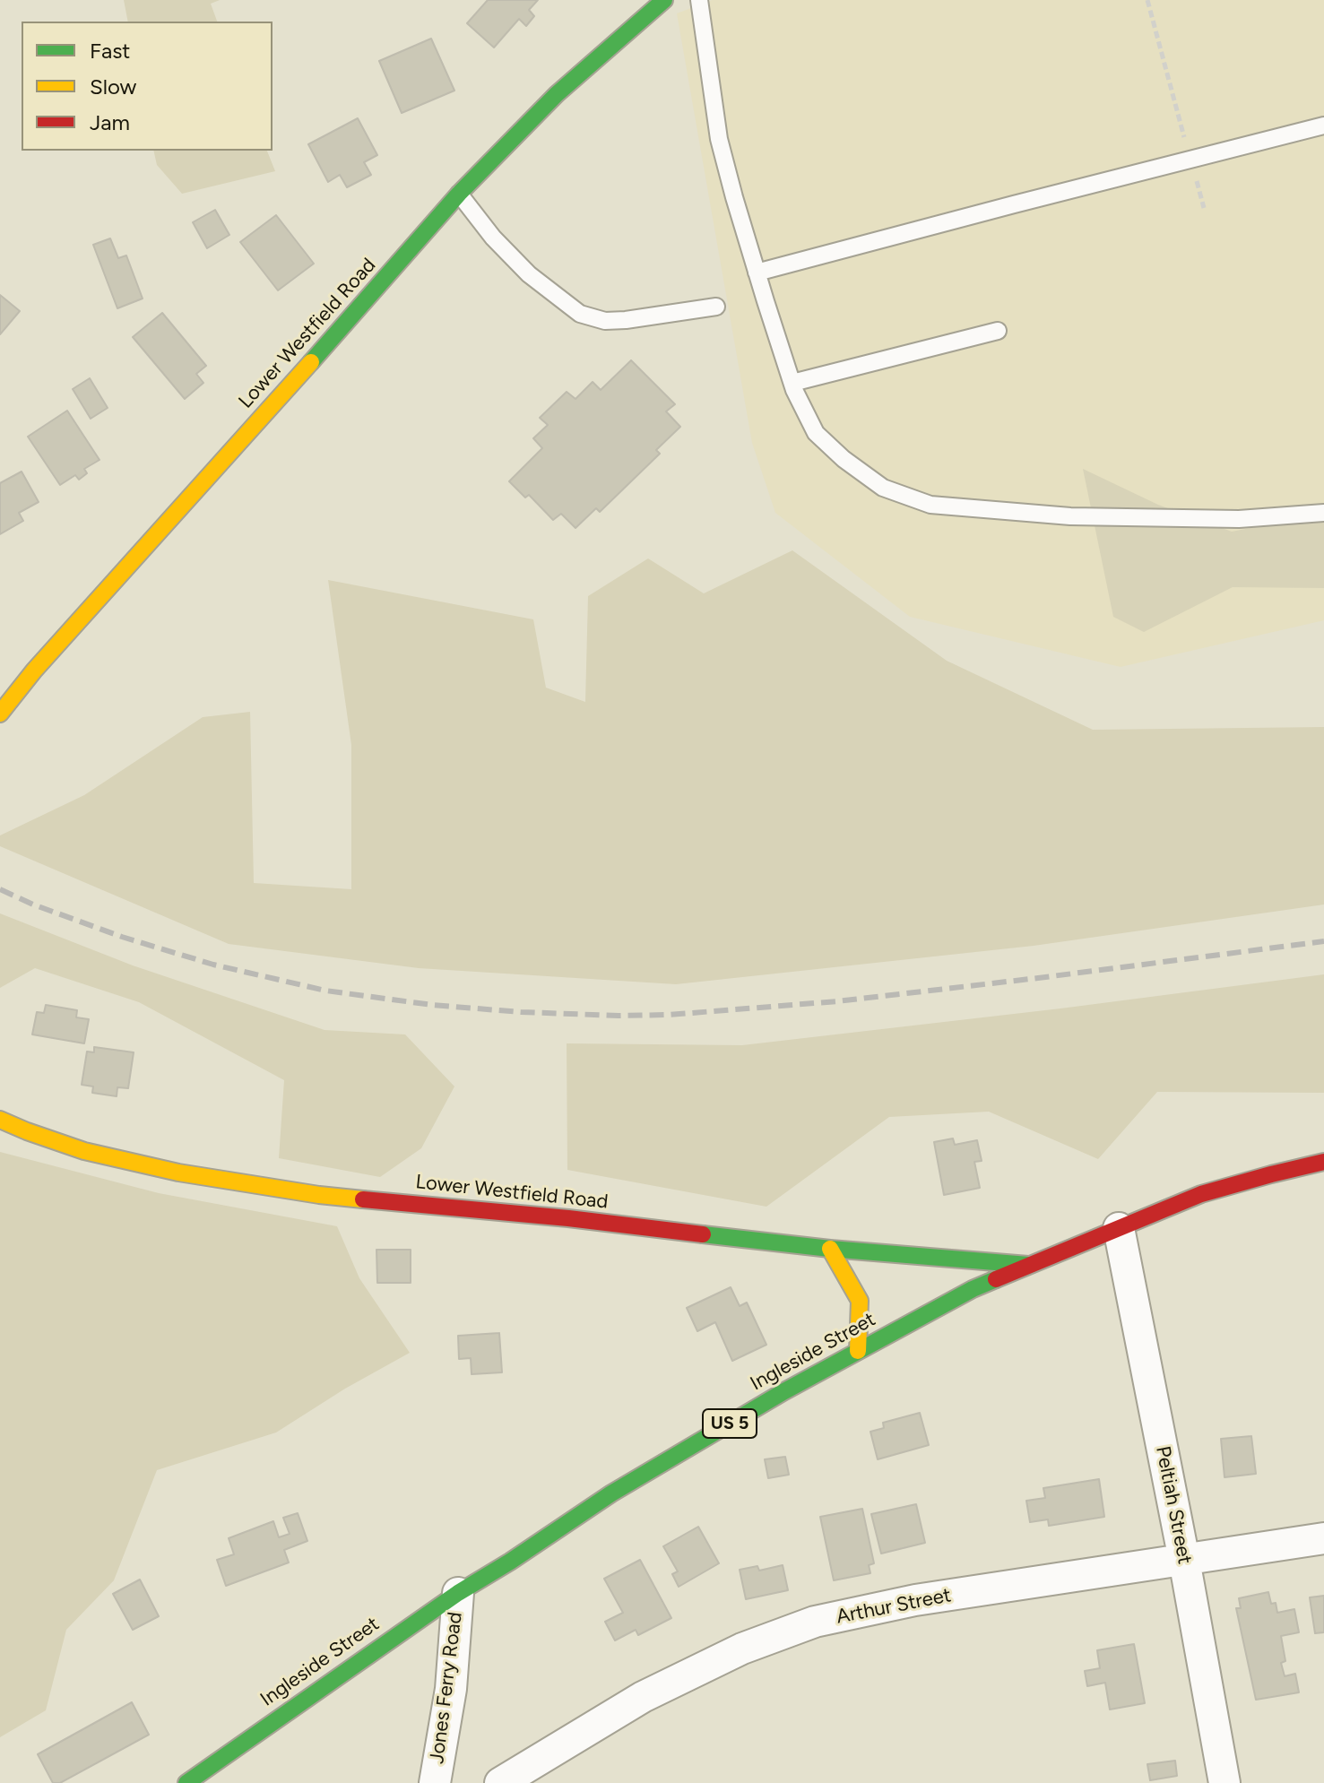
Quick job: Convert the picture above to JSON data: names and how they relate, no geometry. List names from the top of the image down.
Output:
{
  "streets": {
    "street": [
      "Lower Westfield Road",
      "Ingleside Street",
      "US 5",
      "Peltiah Street",
      "Arthur Street",
      "Jones Ferry Road"
    ]
  },
  "crossings": [
    ["Lower Westfield Road", "Ingleside Street"],
    ["Ingleside Street", "Peltiah Street"],
    ["Ingleside Street", "Jones Ferry Road"],
    ["Peltiah Street", "Arthur Street"]
  ],
  "legend": ["Fast", "Slow", "Jam"]
}
